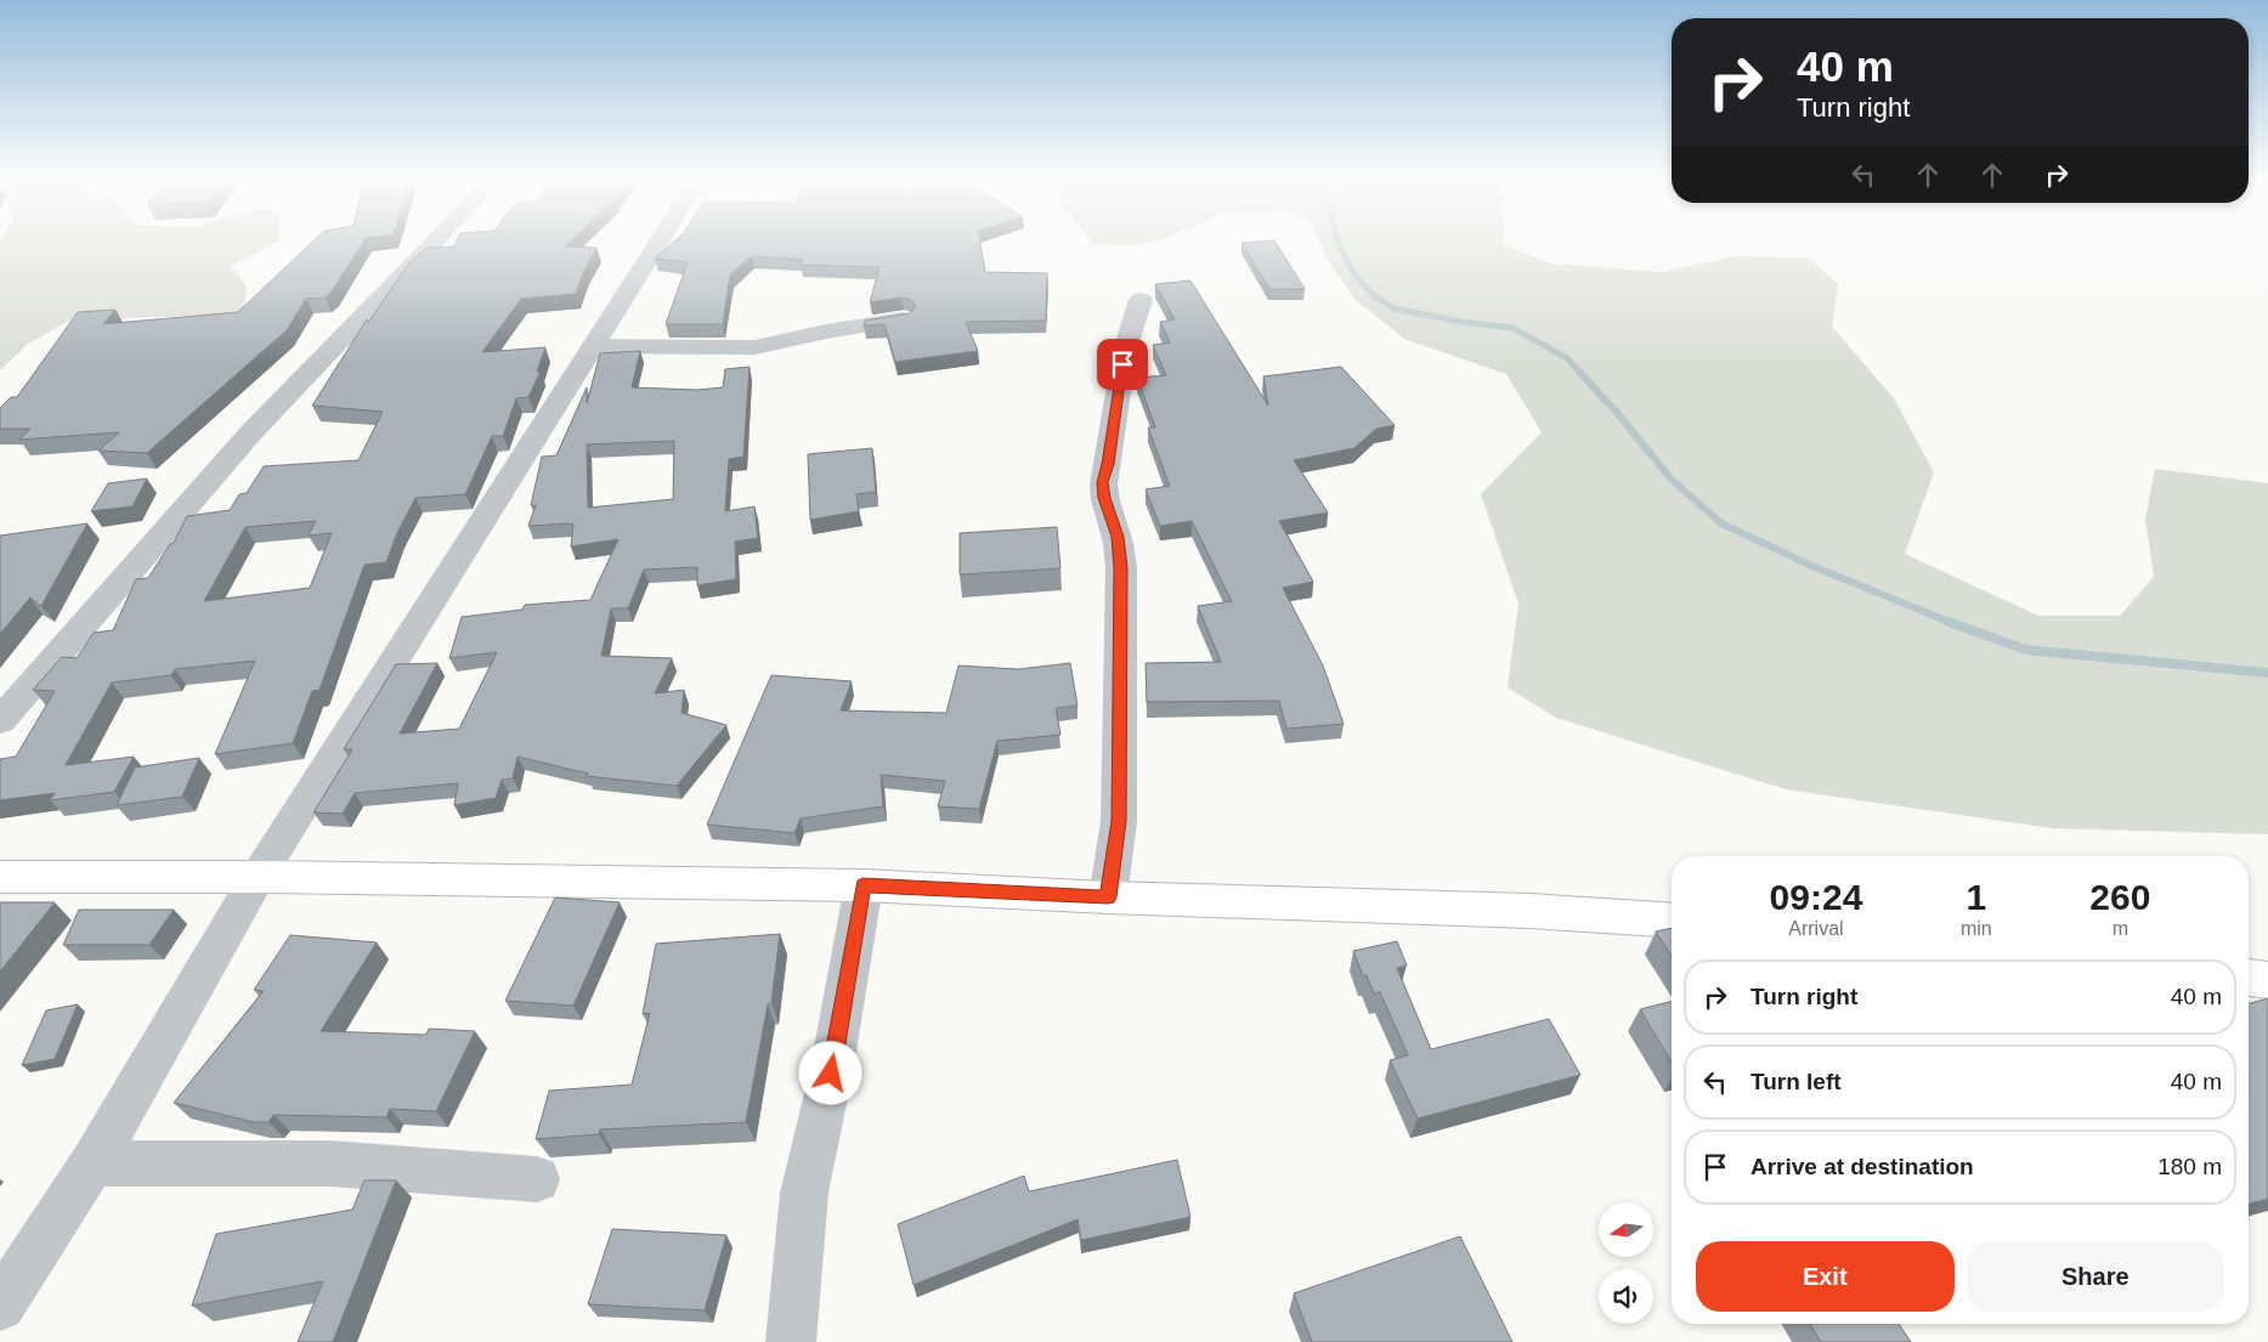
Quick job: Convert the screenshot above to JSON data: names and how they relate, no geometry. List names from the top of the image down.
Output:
{
  "north": "left",
  "page": {
    "turn": ["40 m", "Turn right"],
    "eta": [
      "09:24",
      "Arrival",
      "1",
      "min",
      "260",
      "m"
    ],
    "list": [
      {
        "name": "Turn right",
        "value": "40 m"
      },
      {
        "name": "Turn left",
        "value": "40 m"
      },
      {
        "name": "Arrive at destination",
        "value": "180 m"
      }
    ],
    "buttons": ["Exit", "Share"]
  }
}
